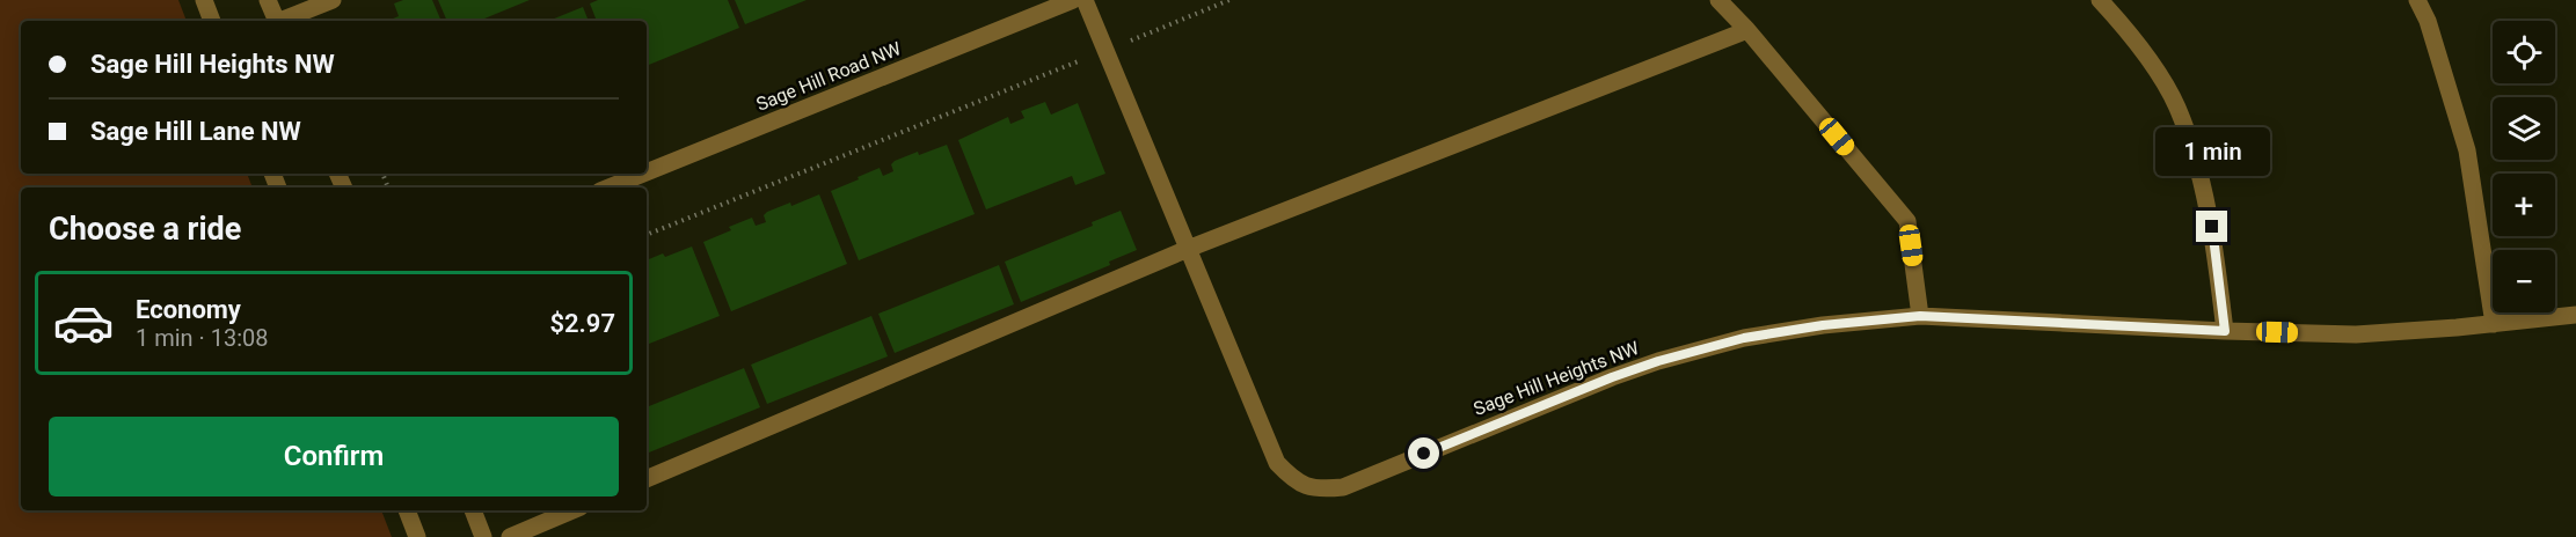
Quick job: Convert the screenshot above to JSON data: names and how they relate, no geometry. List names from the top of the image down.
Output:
{
  "streets": {
    "street": ["Sage Hill Road NW", "Sage Hill Heights NW"]
  },
  "page": {
    "map_buttons": ["+", "−"],
    "banner": ["Sage Hill Heights NW", "Sage Hill Lane NW"],
    "bubble": "1 min",
    "heading": "Choose a ride",
    "list": [
      {
        "name": "Economy",
        "note": "1 min · 13:08",
        "value": "$2.97"
      }
    ],
    "buttons": "Confirm"
  }
}
